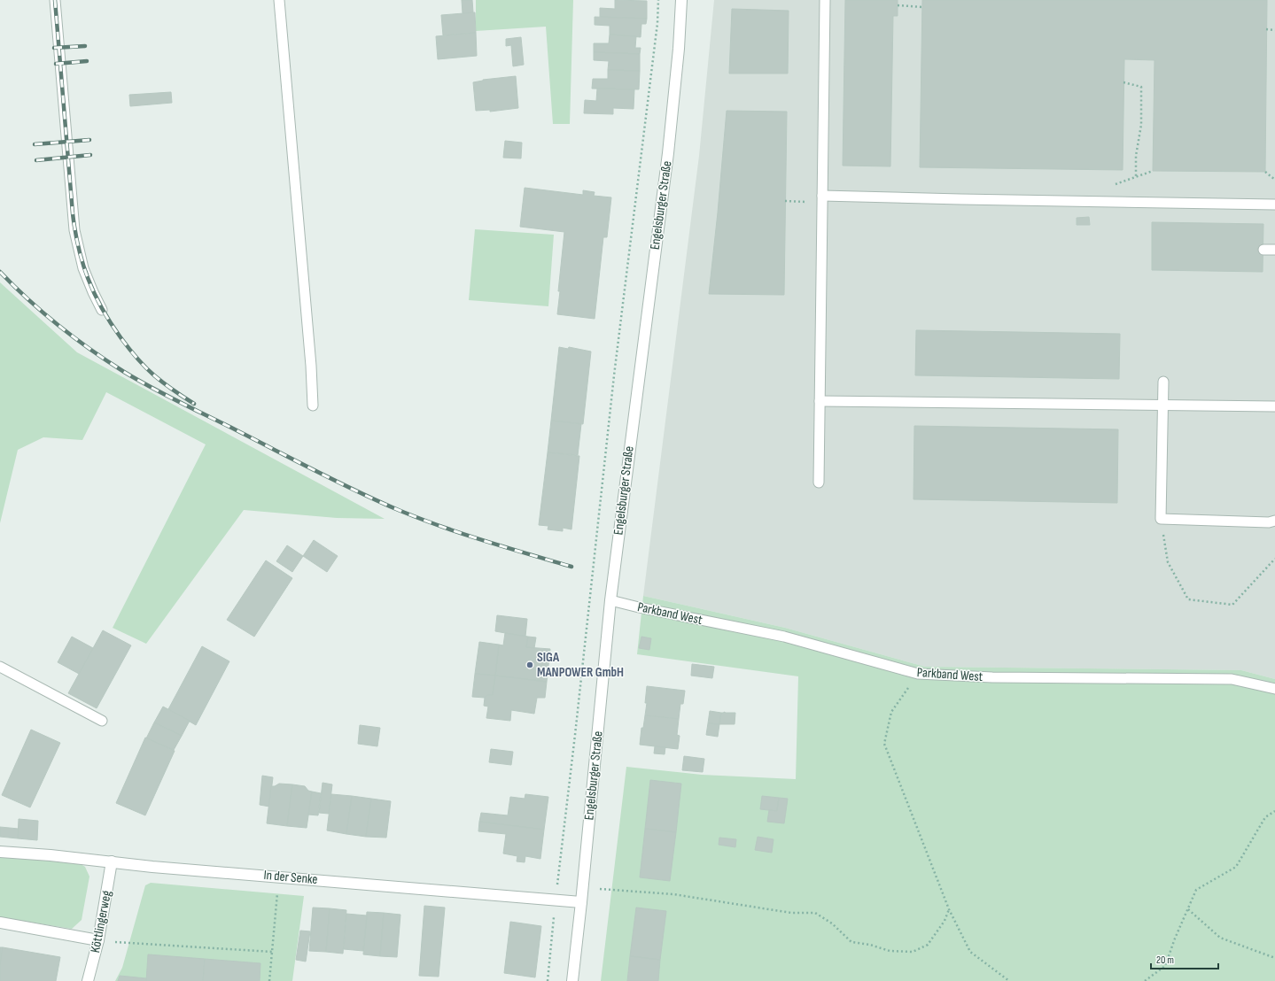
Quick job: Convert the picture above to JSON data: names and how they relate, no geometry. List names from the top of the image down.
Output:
{
  "streets": {
    "street": ["Engelsburger Straße", "In der Senke", "Köttlingerweg"],
    "lane": ["Parkband West"]
  },
  "crossings": [
    ["Engelsburger Straße", "Parkband West"],
    ["Engelsburger Straße", "In der Senke"],
    ["In der Senke", "Köttlingerweg"]
  ],
  "places": ["SIGA MANPOWER GmbH"],
  "scale_bar": "20 m"
}
